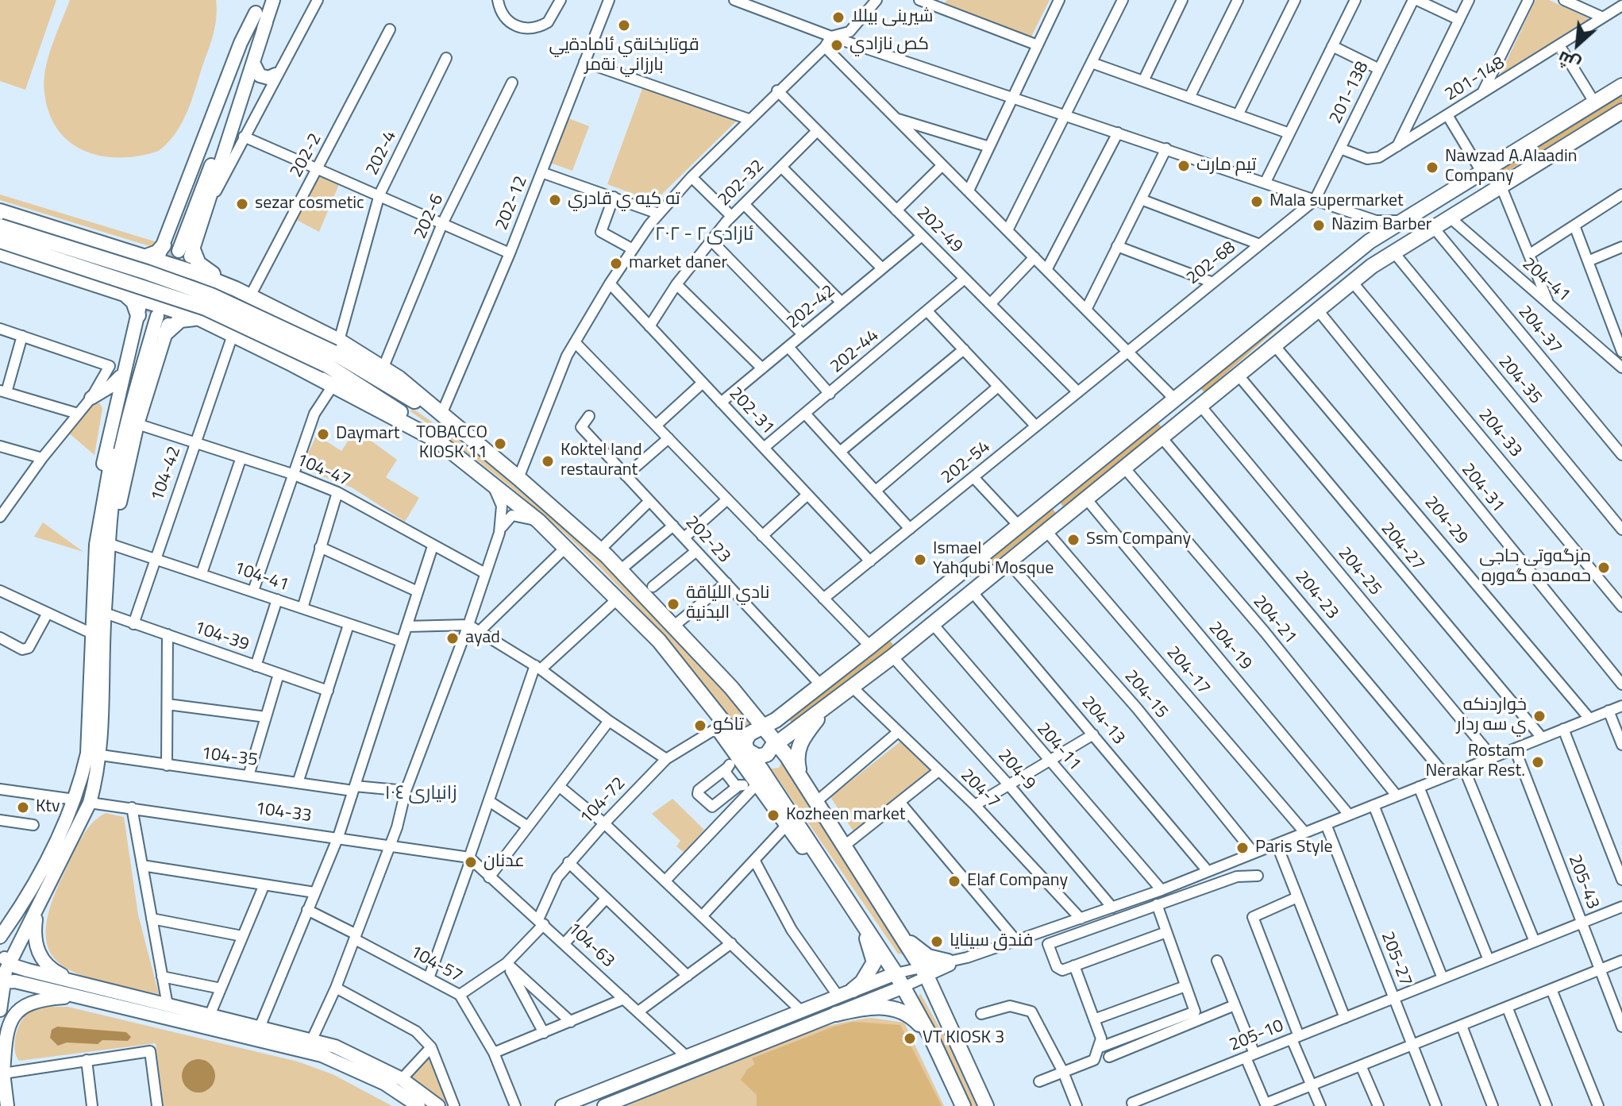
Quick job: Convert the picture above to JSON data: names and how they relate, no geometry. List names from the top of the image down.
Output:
{
  "streets": {
    "street": [
      "201-148",
      "201-138",
      "202-4",
      "202-2",
      "202-32",
      "202-12",
      "202-6",
      "202-49",
      "202-68",
      "204-41",
      "202-42",
      "204-37",
      "202-44",
      "204-35",
      "202-31",
      "204-33",
      "202-54",
      "104-47",
      "104-42",
      "204-31",
      "204-29",
      "202-23",
      "204-27",
      "204-25",
      "104-41",
      "204-23",
      "204-21",
      "104-39",
      "204-19",
      "204-17",
      "204-15",
      "204-13",
      "204-11",
      "104-35",
      "204-9",
      "204-7",
      "104-72",
      "104-33",
      "205-43",
      "104-63",
      "205-27",
      "104-57",
      "205-10"
    ]
  },
  "crossings": [
    ["201-148", "201-138"],
    ["201-138", "202-68"],
    ["202-32", "202-49"],
    ["202-32", "202-31"],
    ["202-49", "202-42"],
    ["202-49", "202-44"],
    ["202-49", "202-54"],
    ["202-68", "202-54"],
    ["202-42", "202-31"],
    ["202-44", "202-31"],
    ["202-31", "202-54"],
    ["104-47", "104-42"],
    ["104-42", "104-41"],
    ["104-42", "104-39"],
    ["104-72", "104-63"],
    ["104-72", "104-57"],
    ["104-33", "104-63"],
    ["205-43", "205-10"],
    ["205-27", "205-10"]
  ],
  "districts": ["ئازادی٢ - ٢٠٢", "زانیاری ١٠٤"],
  "places": [
    "شيرينی بیللا",
    "قوتابخانةي ئامادةيي بارزاني نةمر",
    "كص نازادي",
    "تيم مارت",
    "Nawzad A.Alaadin Company",
    "ته كيه ي قادري",
    "Mala supermarket",
    "sezar cosmetic",
    "Nazim Barber",
    "market daner",
    "Daymart",
    "TOBACCO KIOSK 11",
    "Koktel land restaurant",
    "Ssm Company",
    "Ismael Yahqubi Mosque",
    "مزگه‌وتی حاجی حه‌مه‌ده‌ گه‌وره",
    "نادي اللياقة البدنية",
    "ayad",
    "خواردنكه ي سه ردار",
    "تاكو",
    "Rostam Nerakar Rest.",
    "Ktv",
    "Kozheen market",
    "Paris Style",
    "عدنان",
    "Elaf Company",
    "فندق سينايا",
    "VT KIOSK 3"
  ],
  "north": "bottom left"
}
